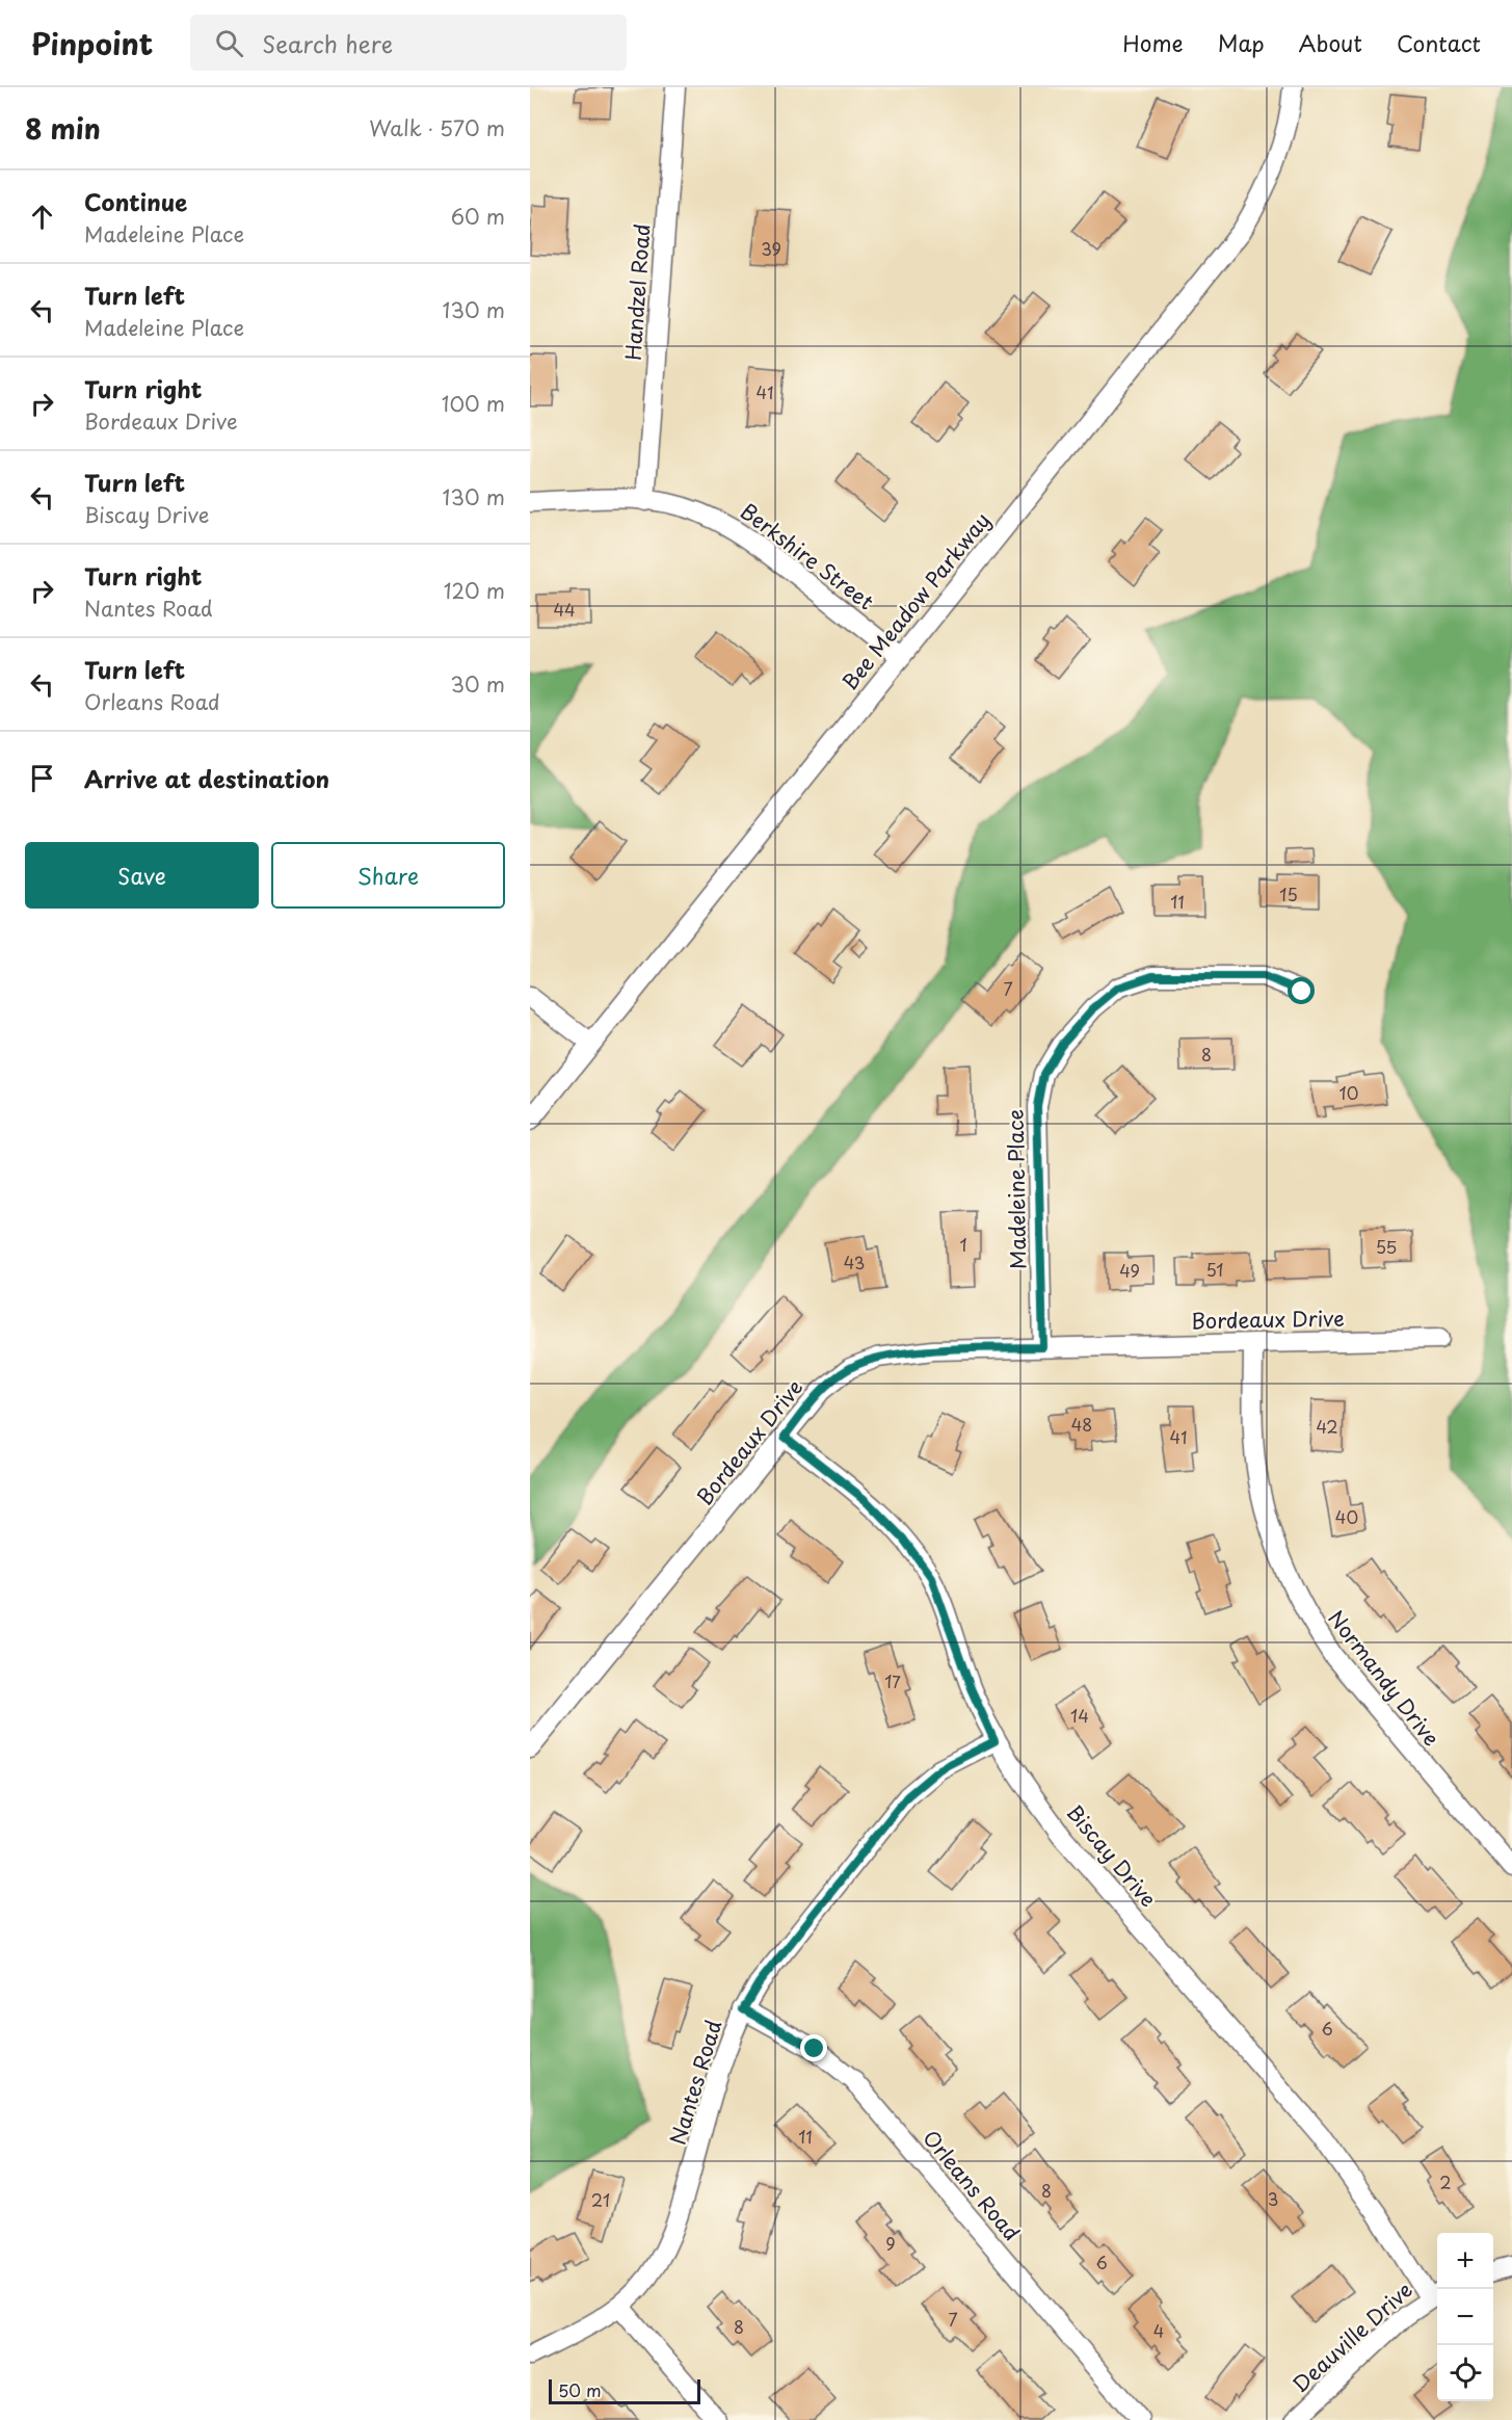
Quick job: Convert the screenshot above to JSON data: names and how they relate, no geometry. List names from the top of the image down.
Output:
{
  "streets": {
    "street": [
      "Handzel Road",
      "Berkshire Street",
      "Bee Meadow Parkway",
      "Madeleine Place",
      "Bordeaux Drive",
      "Normandy Drive",
      "Biscay Drive",
      "Nantes Road",
      "Orleans Road",
      "Deauville Drive"
    ]
  },
  "crossings": [
    ["Handzel Road", "Berkshire Street"],
    ["Berkshire Street", "Bee Meadow Parkway"],
    ["Madeleine Place", "Bordeaux Drive"],
    ["Bordeaux Drive", "Normandy Drive"],
    ["Bordeaux Drive", "Biscay Drive"],
    ["Biscay Drive", "Nantes Road"],
    ["Biscay Drive", "Deauville Drive"],
    ["Nantes Road", "Orleans Road"]
  ],
  "house_numbers": [
    "39",
    "41",
    "44",
    "15",
    "11",
    "7",
    "8",
    "10",
    "1",
    "55",
    "43",
    "51",
    "49",
    "48",
    "42",
    "41",
    "40",
    "17",
    "14",
    "6",
    "11",
    "2",
    "8",
    "3",
    "21",
    "9",
    "6",
    "7",
    "8",
    "4"
  ],
  "scale_bar": "50 m",
  "page": {
    "header": "Pinpoint",
    "search": "Search here",
    "nav": [
      "Home",
      "Map",
      "About",
      "Contact"
    ],
    "heading": ["8 min", "Walk · 570 m"],
    "list": [
      ["Continue", "Madeleine Place", "60 m"],
      ["Turn left", "Madeleine Place", "130 m"],
      ["Turn right", "Bordeaux Drive", "100 m"],
      ["Turn left", "Biscay Drive", "130 m"],
      ["Turn right", "Nantes Road", "120 m"],
      ["Turn left", "Orleans Road", "30 m"],
      "Arrive at destination"
    ],
    "buttons": ["Save", "Share"],
    "map_buttons": ["+", "−"],
    "scale": "50 m"
  }
}
